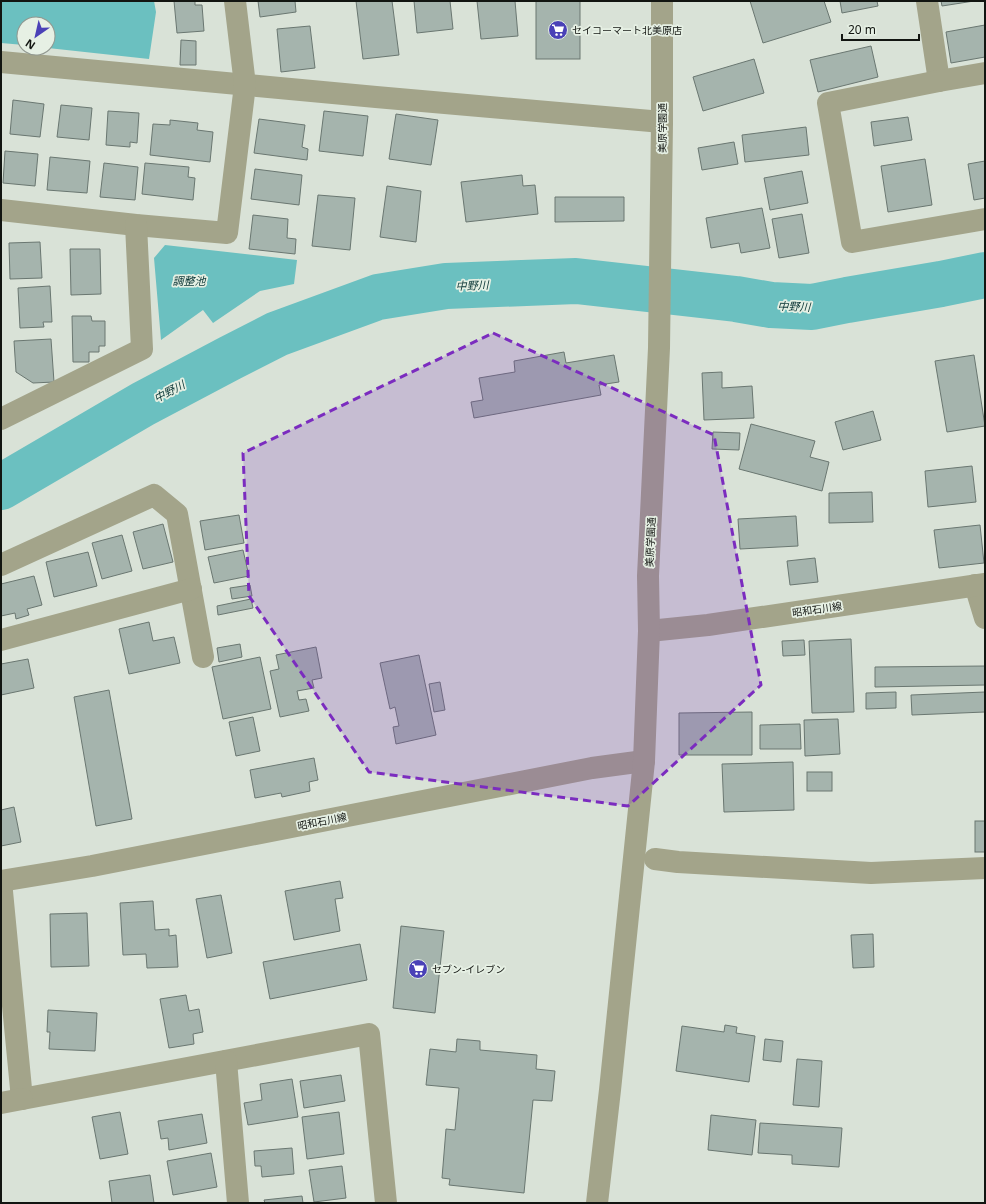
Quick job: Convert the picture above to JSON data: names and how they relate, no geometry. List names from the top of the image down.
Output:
{
  "streets": {
    "street": ["美原学園通", "昭和石川線"]
  },
  "crossings": [
    ["美原学園通", "昭和石川線"]
  ],
  "water": ["調整池", "中野川"],
  "places": {
    "supermarket": ["セイコーマート北美原店", "セブン-イレブン"]
  },
  "scale_bar": "20 m",
  "north": "bottom left"
}
